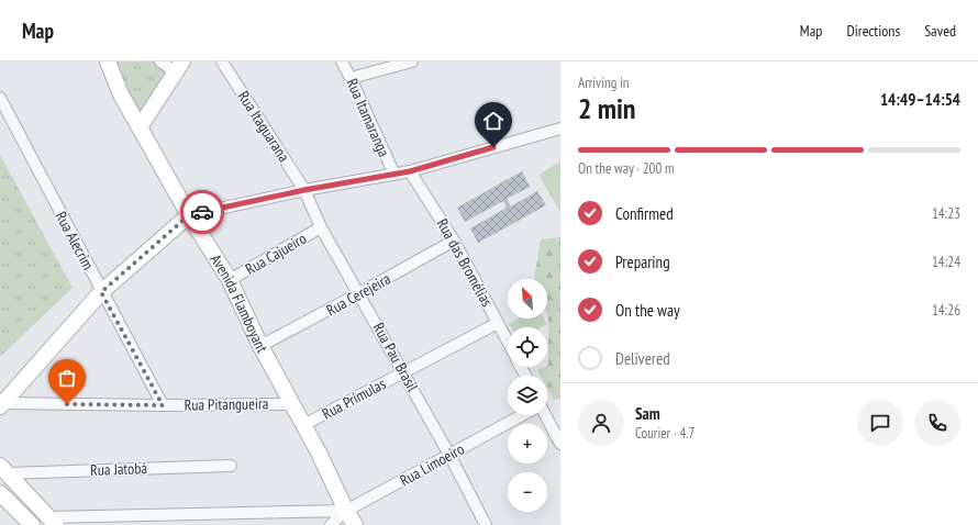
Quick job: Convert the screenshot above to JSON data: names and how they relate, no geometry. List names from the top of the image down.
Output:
{
  "streets": {
    "street": [
      "Rua Itamaranga",
      "Rua Itaguarana",
      "Rua Alecrim",
      "Rua Cajueiro",
      "Rua das Bromélias",
      "Rua Cerejeira",
      "Avenida Flamboyant",
      "Rua Pau Brasil",
      "Rua Prímulas",
      "Rua Pitangueira",
      "Rua Limoeiro",
      "Rua Jatobá"
    ]
  },
  "crossings": [
    ["Rua Itaguarana", "Rua Pau Brasil"],
    ["Rua Alecrim", "Rua Pitangueira"],
    ["Rua Cajueiro", "Avenida Flamboyant"],
    ["Rua Cajueiro", "Rua Pau Brasil"],
    ["Rua das Bromélias", "Rua Cerejeira"],
    ["Rua das Bromélias", "Rua Prímulas"],
    ["Rua Cerejeira", "Avenida Flamboyant"],
    ["Rua Cerejeira", "Rua Pau Brasil"],
    ["Avenida Flamboyant", "Rua Prímulas"],
    ["Avenida Flamboyant", "Rua Pitangueira"],
    ["Avenida Flamboyant", "Rua Limoeiro"],
    ["Rua Pau Brasil", "Rua Prímulas"],
    ["Rua Pau Brasil", "Rua Limoeiro"]
  ],
  "north": "top left",
  "page": {
    "header": "Map",
    "nav": ["Map", "Directions", "Saved"],
    "heading": ["2 min", "Arriving in", "14:49–14:54"],
    "panel": ["Sam", "Courier · 4.7"],
    "bar": "On the way · 200 m",
    "list": [
      ["Confirmed", "14:23"],
      ["Preparing", "14:24"],
      ["On the way", "14:26"],
      "Delivered"
    ],
    "map_buttons": ["+", "−"]
  }
}
